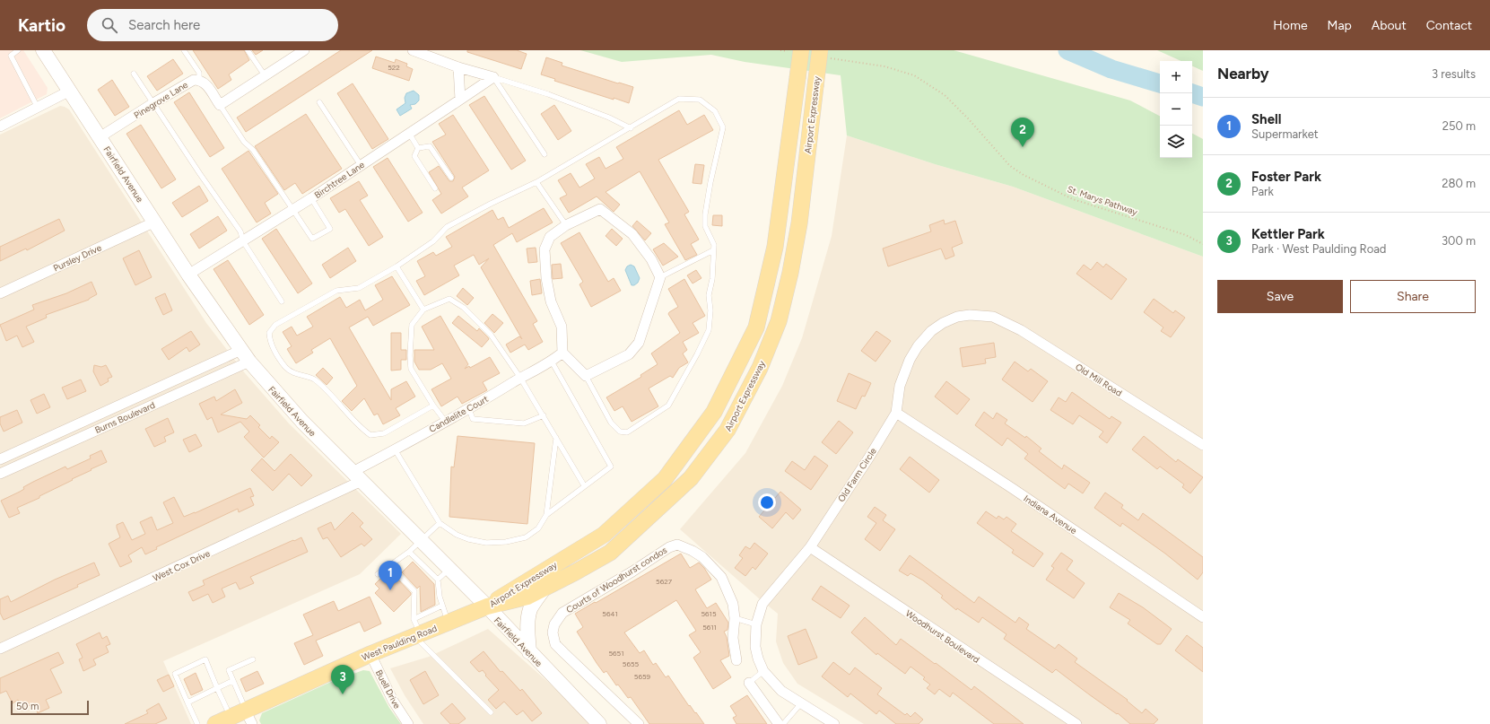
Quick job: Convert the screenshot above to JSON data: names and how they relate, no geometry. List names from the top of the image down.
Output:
{
  "streets": {
    "main road": ["Airport Expressway", "Fairfield Avenue", "West Paulding Road"],
    "street": [
      "Pinegrove Lane",
      "Birchtree Lane",
      "Pursley Drive",
      "Old Mill Road",
      "Candlelite Court",
      "Burns Boulevard",
      "Old Farm Circle",
      "Indiana Avenue",
      "West Cox Drive",
      "Courts of Woodhurst condos",
      "Woodhurst Boulevard",
      "Buell Drive"
    ],
    "path": ["St. Marys Pathway"]
  },
  "crossings": [
    ["Pinegrove Lane", "Fairfield Avenue"],
    ["Airport Expressway", "Fairfield Avenue"],
    ["Airport Expressway", "St. Marys Pathway"],
    ["Airport Expressway", "West Paulding Road"],
    ["Fairfield Avenue", "Birchtree Lane"],
    ["Fairfield Avenue", "Pursley Drive"],
    ["Fairfield Avenue", "Candlelite Court"],
    ["Fairfield Avenue", "Burns Boulevard"],
    ["Fairfield Avenue", "West Cox Drive"],
    ["Fairfield Avenue", "West Paulding Road"],
    ["Old Mill Road", "Old Farm Circle"],
    ["Candlelite Court", "West Cox Drive"],
    ["Old Farm Circle", "Indiana Avenue"],
    ["Old Farm Circle", "Woodhurst Boulevard"],
    ["West Paulding Road", "Buell Drive"]
  ],
  "house_numbers": [
    "522",
    "5627",
    "5641",
    "5615",
    "5611",
    "5651",
    "5655",
    "5659"
  ],
  "scale_bar": "50 m",
  "page": {
    "header": "Kartio",
    "search": "Search here",
    "nav": [
      "Home",
      "Map",
      "About",
      "Contact"
    ],
    "heading": ["Nearby", "3 results"],
    "map_buttons": ["+", "−"],
    "list": [
      {
        "mark": "1",
        "name": "Shell",
        "note": "Supermarket",
        "value": "250 m"
      },
      {
        "mark": "2",
        "name": "Foster Park",
        "note": "Park",
        "value": "280 m"
      },
      {
        "mark": "3",
        "name": "Kettler Park",
        "note": "Park · West Paulding Road",
        "value": "300 m"
      }
    ],
    "pins": ["2", "1", "3"],
    "buttons": ["Save", "Share"],
    "scale": "50 m"
  }
}
